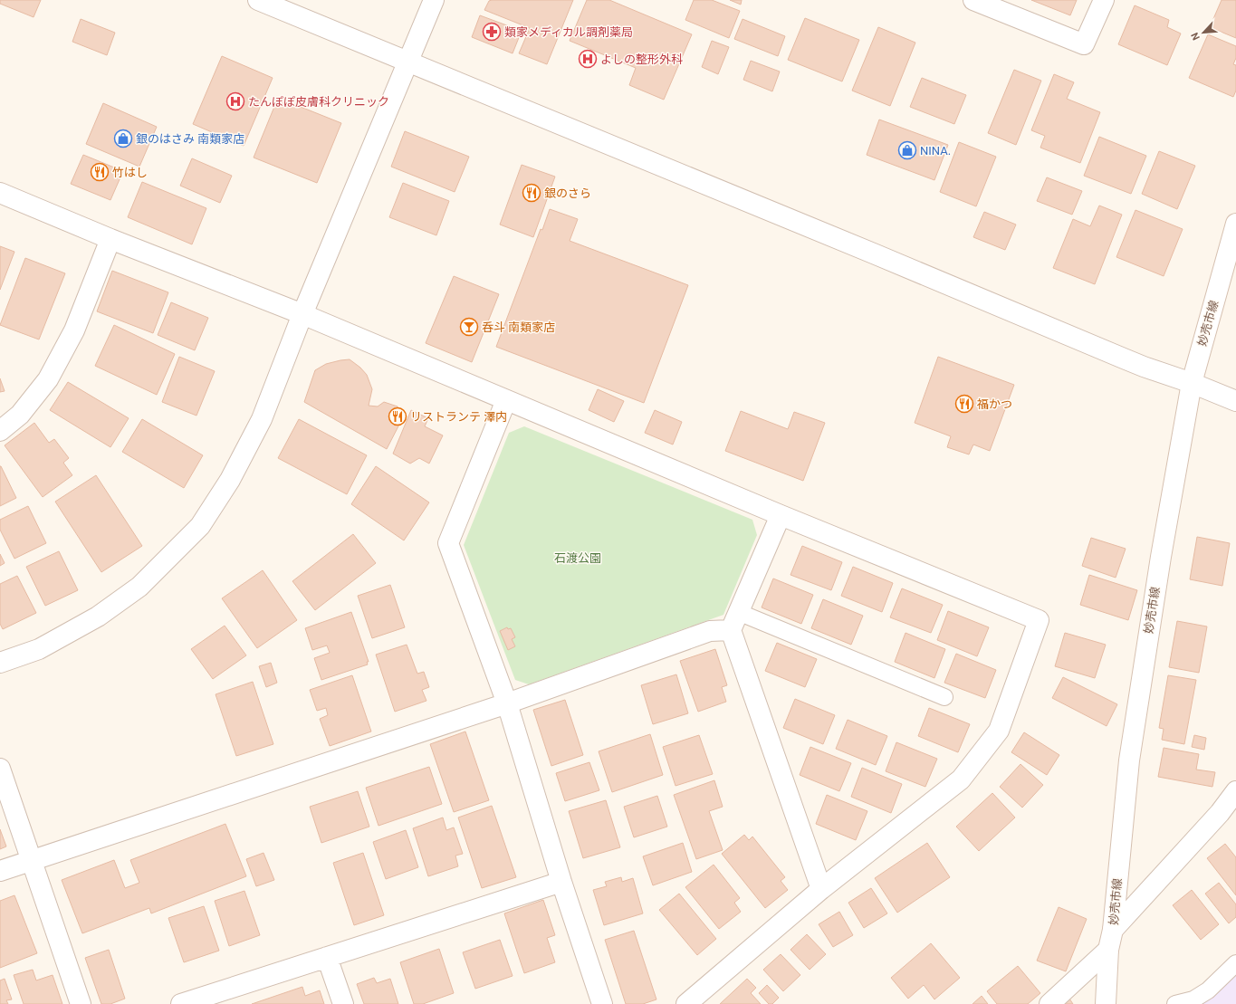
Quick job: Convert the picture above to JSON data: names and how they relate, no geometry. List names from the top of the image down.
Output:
{
  "streets": {
    "street": ["妙売市線"]
  },
  "parks": ["石渡公園"],
  "places": {
    "pharmacy": ["類家メディカル調剤薬局"],
    "hospital": ["よしの整形外科", "たんぽぽ皮膚科クリニック"],
    "shop": ["銀のはさみ 南類家店", "NINA."],
    "restaurant": [
      "竹はし",
      "銀のさら",
      "福かつ",
      "リストランテ 澤内"
    ],
    "bar": ["呑斗 南類家店"]
  },
  "north": "bottom left"
}
